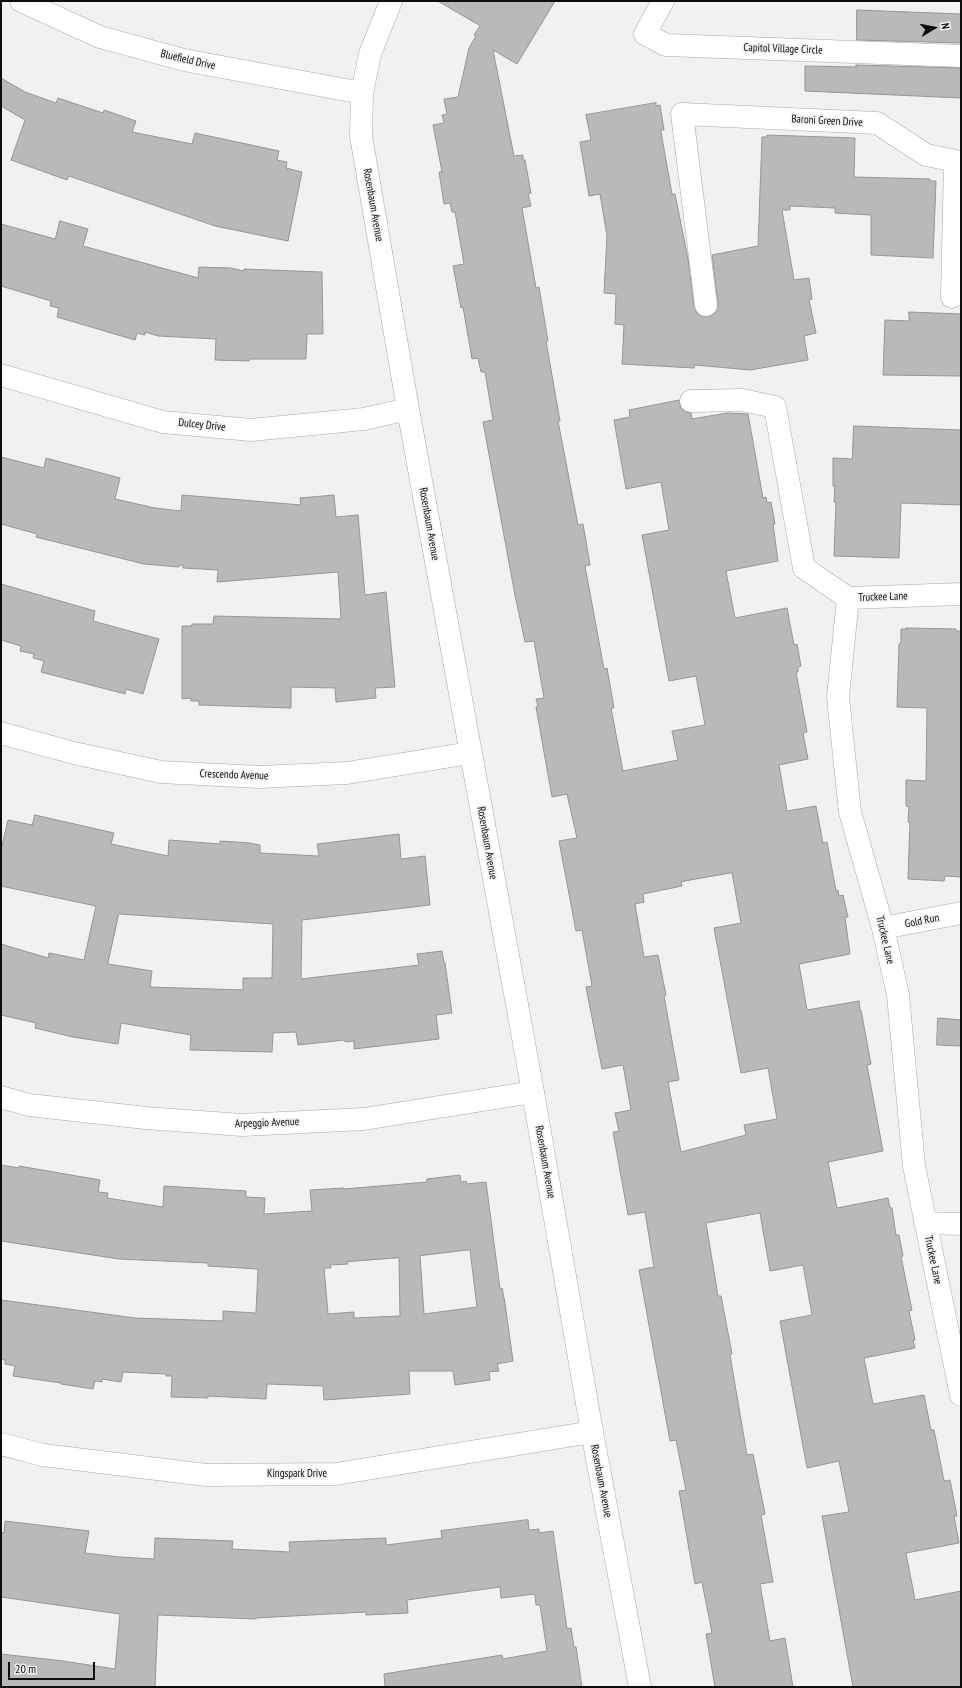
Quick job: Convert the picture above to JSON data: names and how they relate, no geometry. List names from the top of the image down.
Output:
{
  "streets": {
    "street": [
      "Capitol Village Circle",
      "Bluefield Drive",
      "Baroni Green Drive",
      "Rosenbaum Avenue",
      "Dulcey Drive",
      "Truckee Lane",
      "Crescendo Avenue",
      "Gold Run",
      "Arpeggio Avenue",
      "Kingspark Drive"
    ]
  },
  "crossings": [
    ["Bluefield Drive", "Rosenbaum Avenue"],
    ["Rosenbaum Avenue", "Dulcey Drive"],
    ["Rosenbaum Avenue", "Crescendo Avenue"],
    ["Rosenbaum Avenue", "Arpeggio Avenue"],
    ["Rosenbaum Avenue", "Kingspark Drive"],
    ["Truckee Lane", "Gold Run"]
  ],
  "scale_bar": "20 m",
  "north": "right"
}
